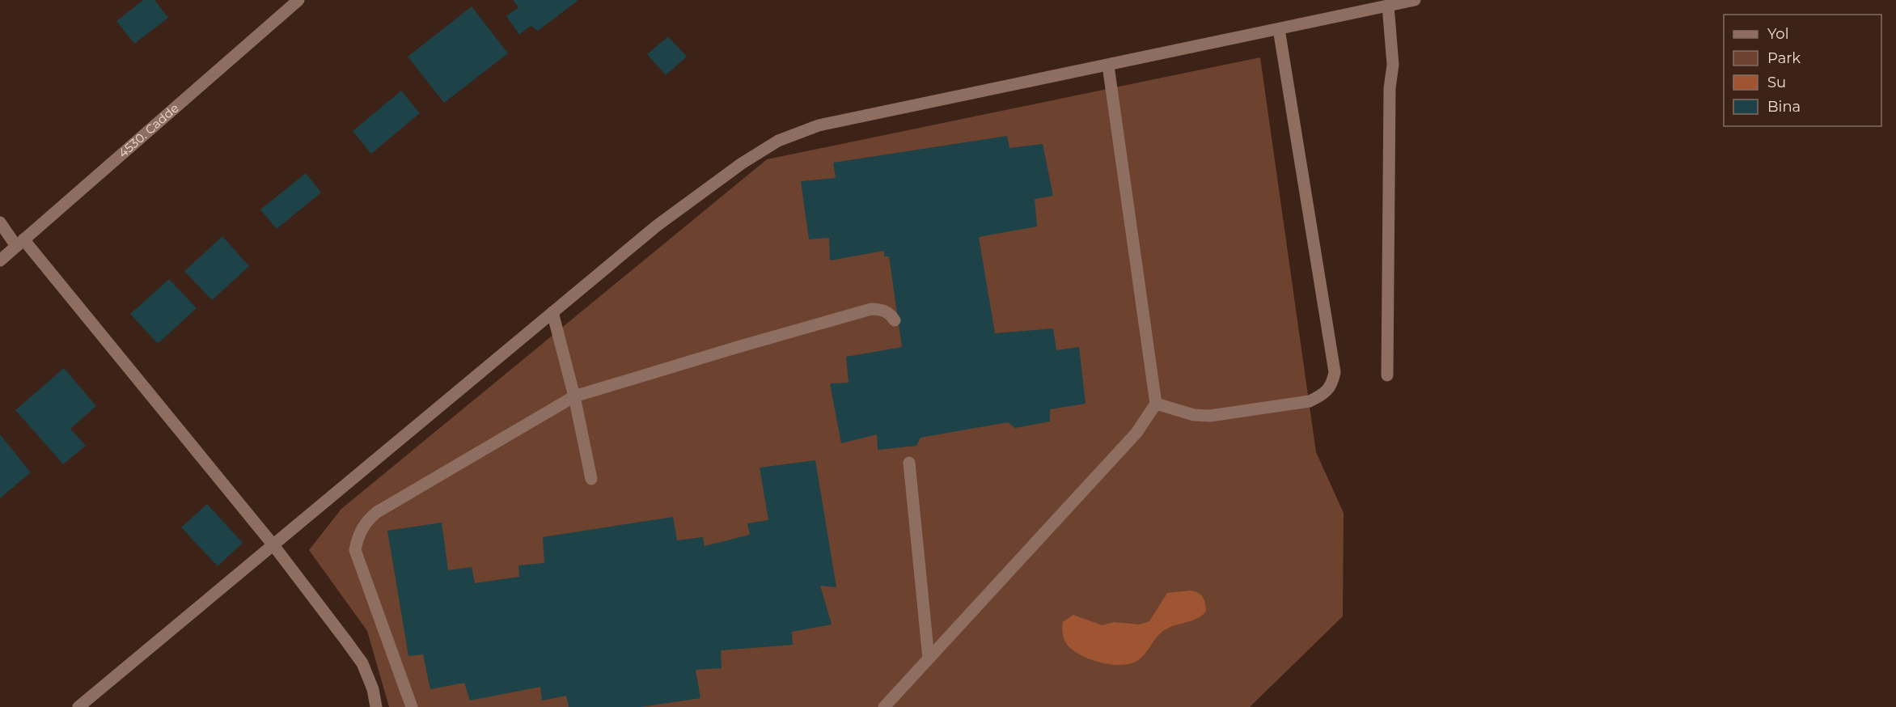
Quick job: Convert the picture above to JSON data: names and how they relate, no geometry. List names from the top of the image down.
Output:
{
  "streets": {
    "street": ["4530. Cadde"]
  },
  "legend": [
    "Yol",
    "Park",
    "Su",
    "Bina"
  ]
}
